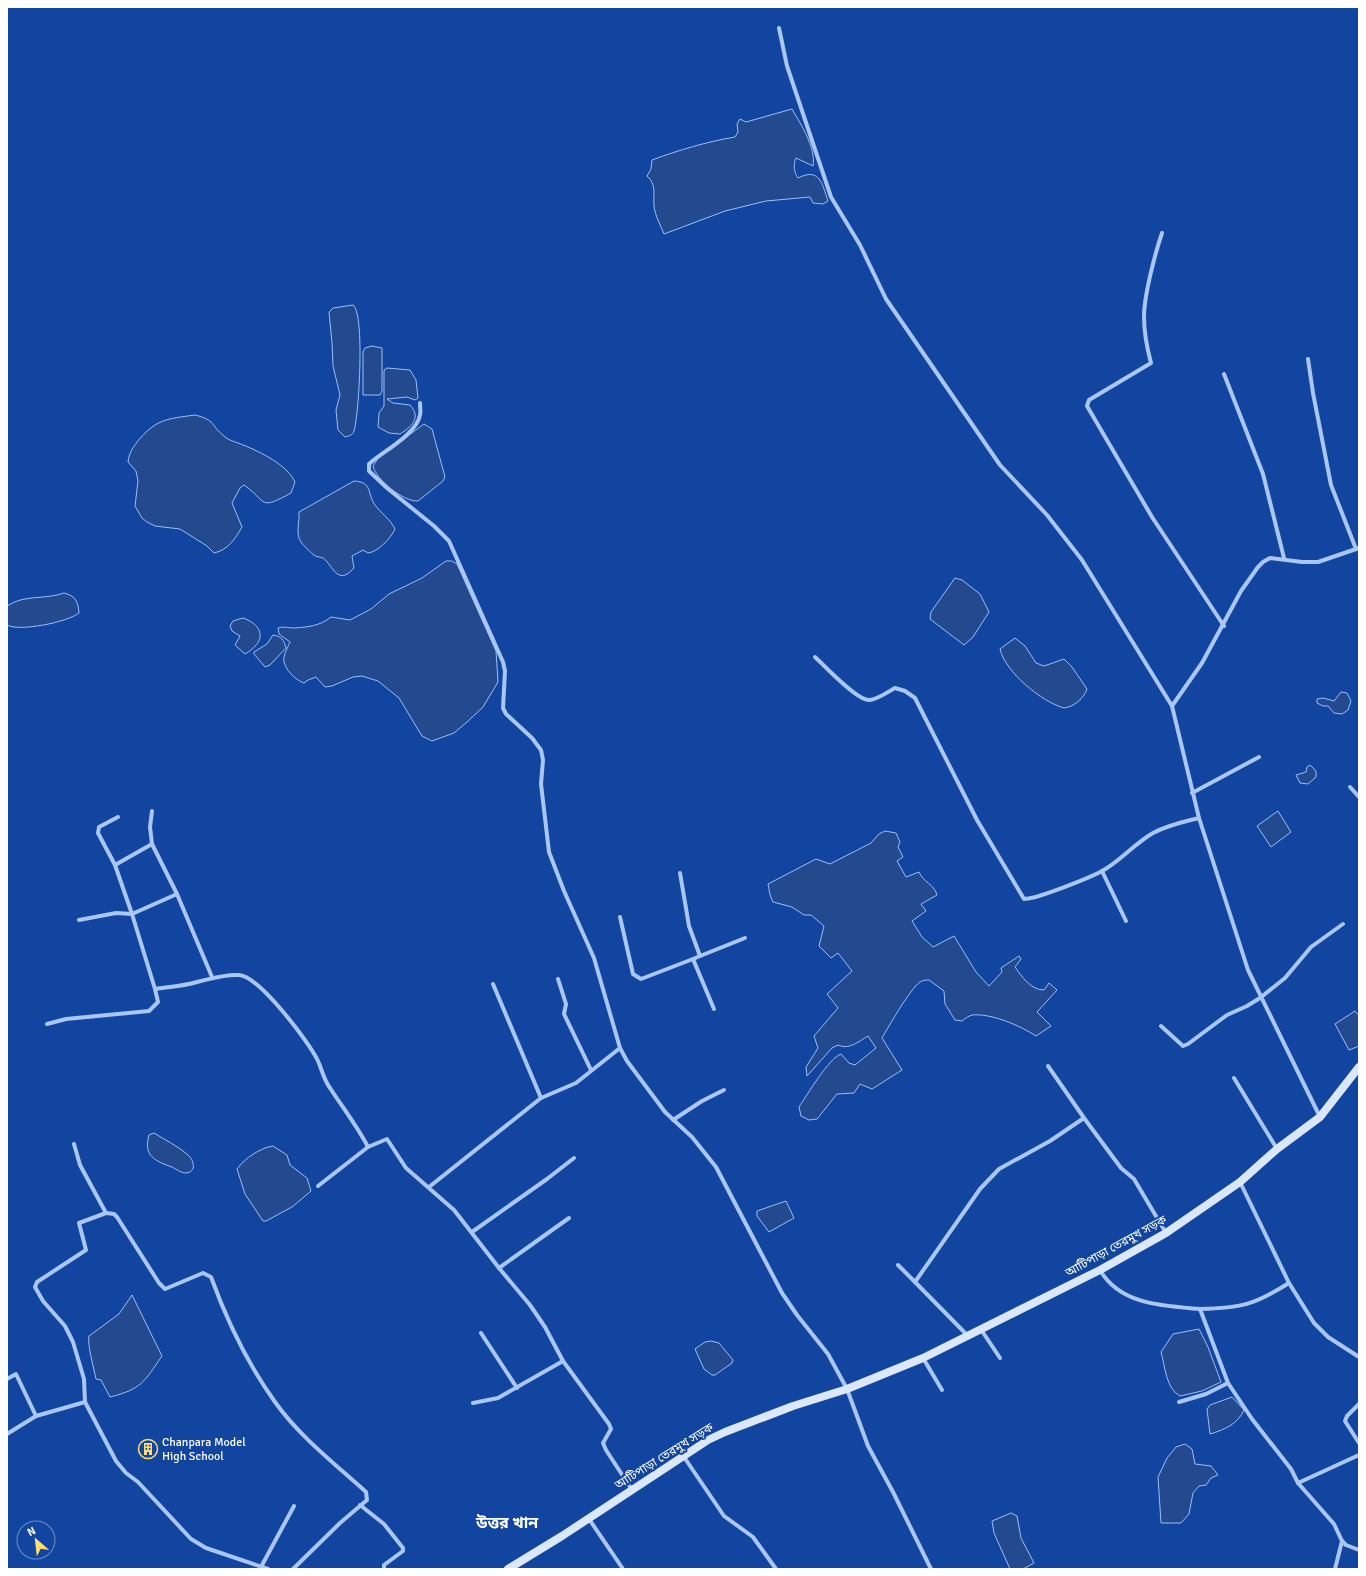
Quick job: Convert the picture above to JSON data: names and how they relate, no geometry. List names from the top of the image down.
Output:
{
  "streets": {
    "main road": ["আটিপাড়া তেরমুখ সড়ক"]
  },
  "districts": ["উত্তর খান"],
  "places": {
    "building": ["Chanpara Model High School"]
  },
  "north": "top left"
}
